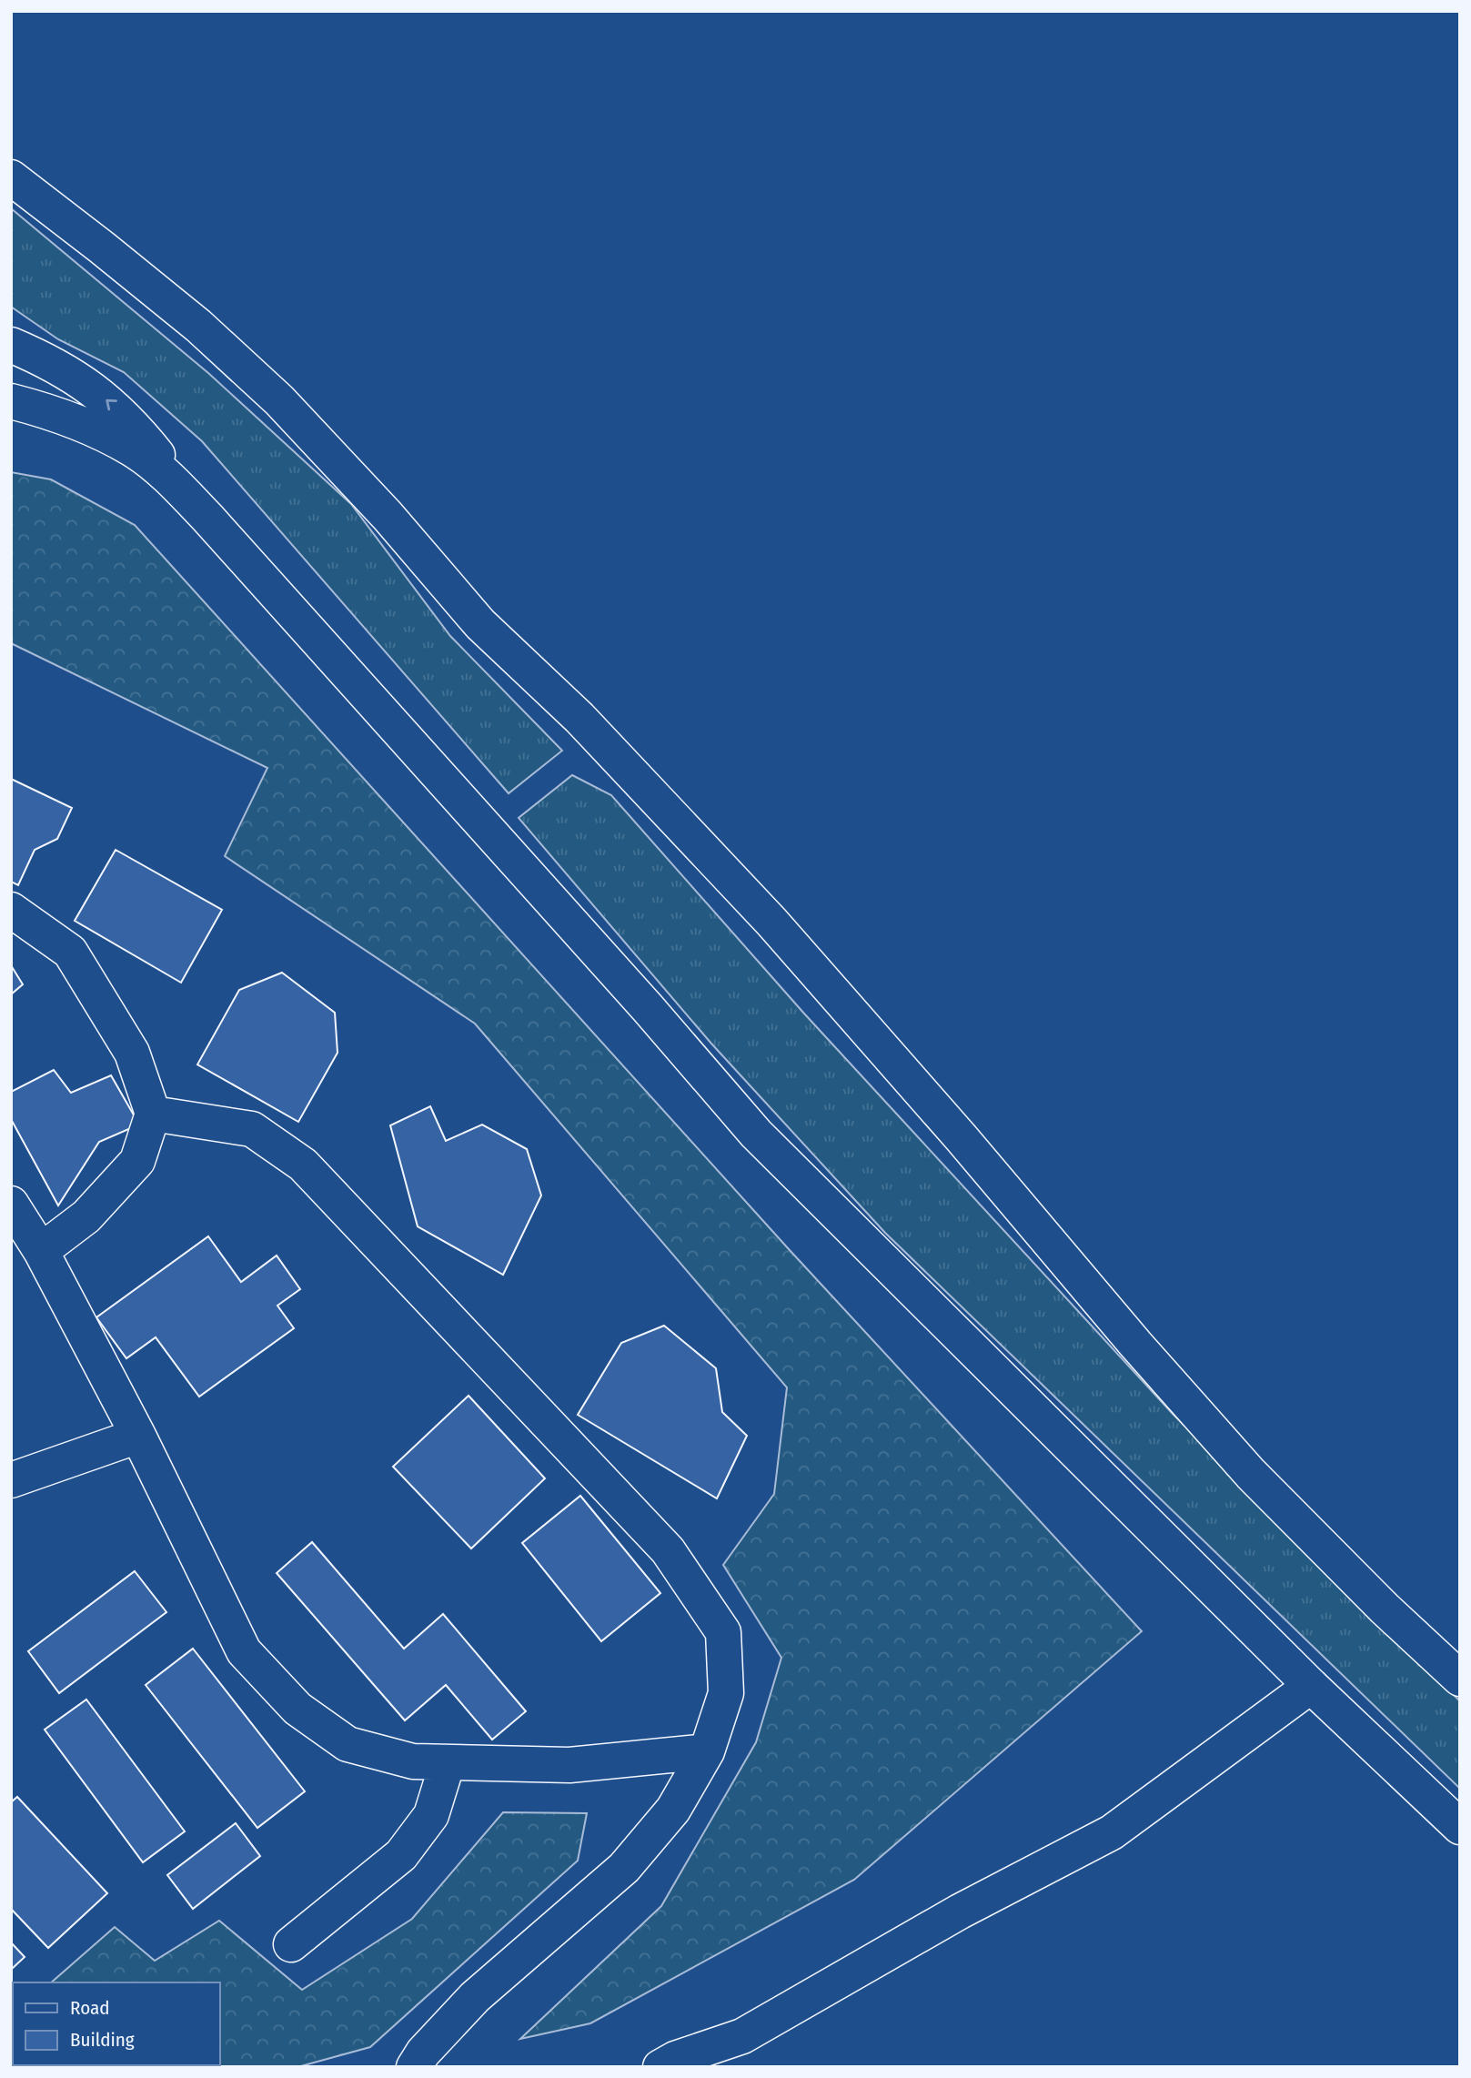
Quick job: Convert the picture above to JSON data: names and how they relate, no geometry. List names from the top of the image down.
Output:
{
  "legend": ["Road", "Building"]
}
